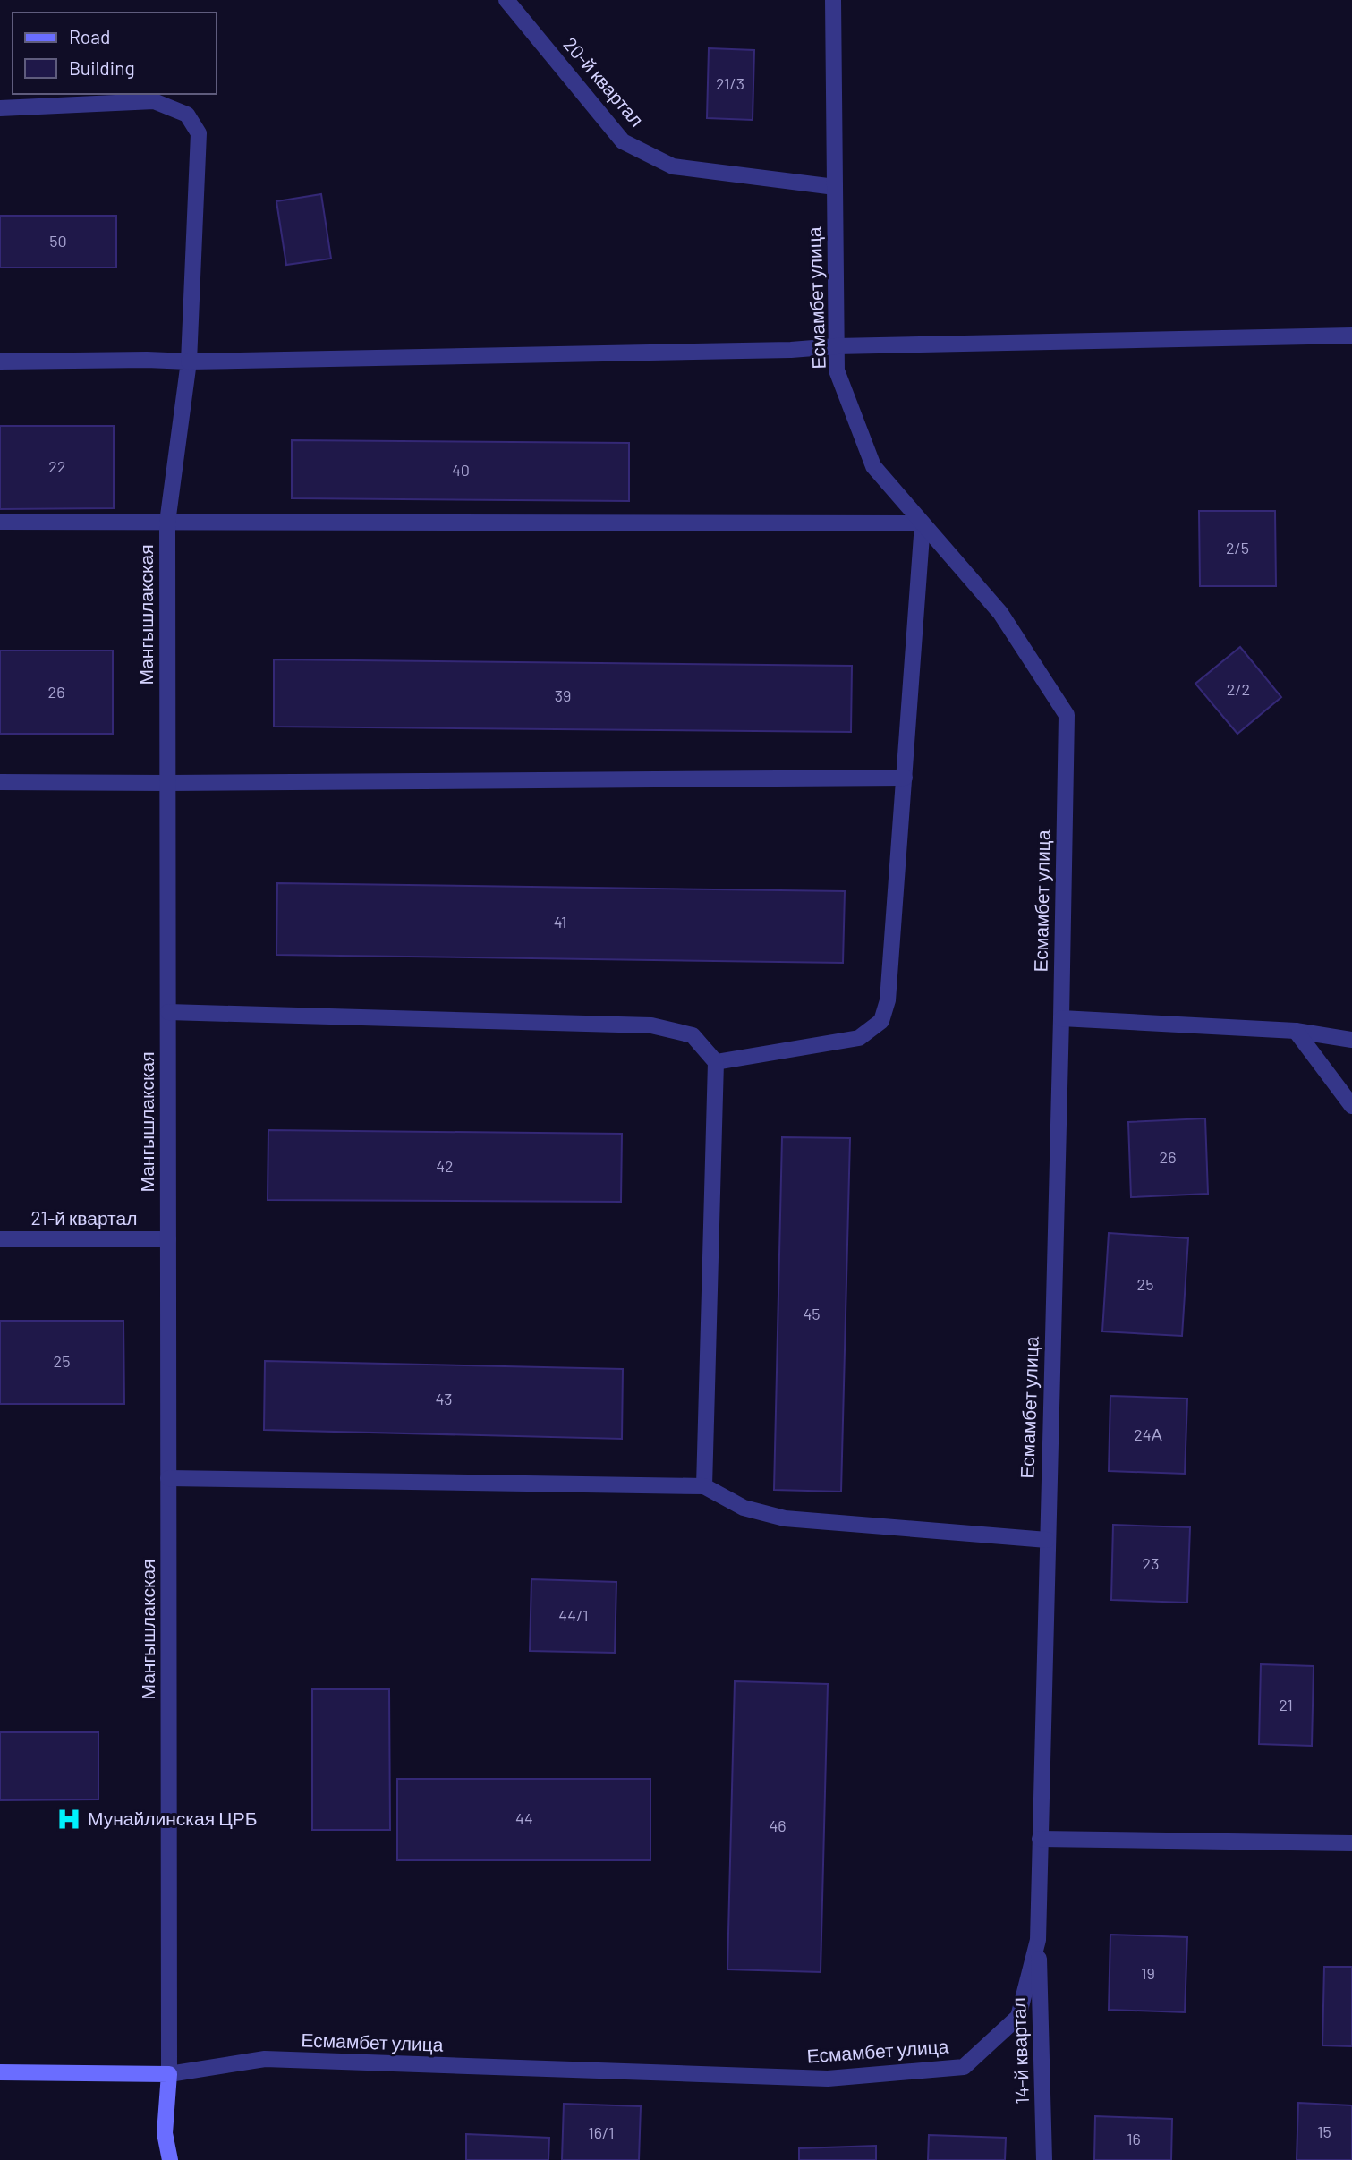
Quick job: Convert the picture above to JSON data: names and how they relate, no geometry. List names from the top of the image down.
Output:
{
  "streets": {
    "street": [
      "20-й квартал",
      "Есмамбет улица",
      "Мангышлакская",
      "21-й квартал",
      "14-й квартал"
    ]
  },
  "crossings": [
    ["20-й квартал", "Есмамбет улица"],
    ["Есмамбет улица", "Мангышлакская"],
    ["Есмамбет улица", "14-й квартал"],
    ["Мангышлакская", "21-й квартал"]
  ],
  "places": {
    "hospital": ["Мунайлинская ЦРБ"]
  },
  "house_numbers": [
    "21/3",
    "50",
    "22",
    "40",
    "2/5",
    "2/2",
    "26",
    "39",
    "41",
    "26",
    "42",
    "25",
    "45",
    "25",
    "43",
    "24А",
    "23",
    "44/1",
    "21",
    "44",
    "46",
    "19",
    "15",
    "16/1",
    "16"
  ],
  "legend": ["Road", "Building"]
}
